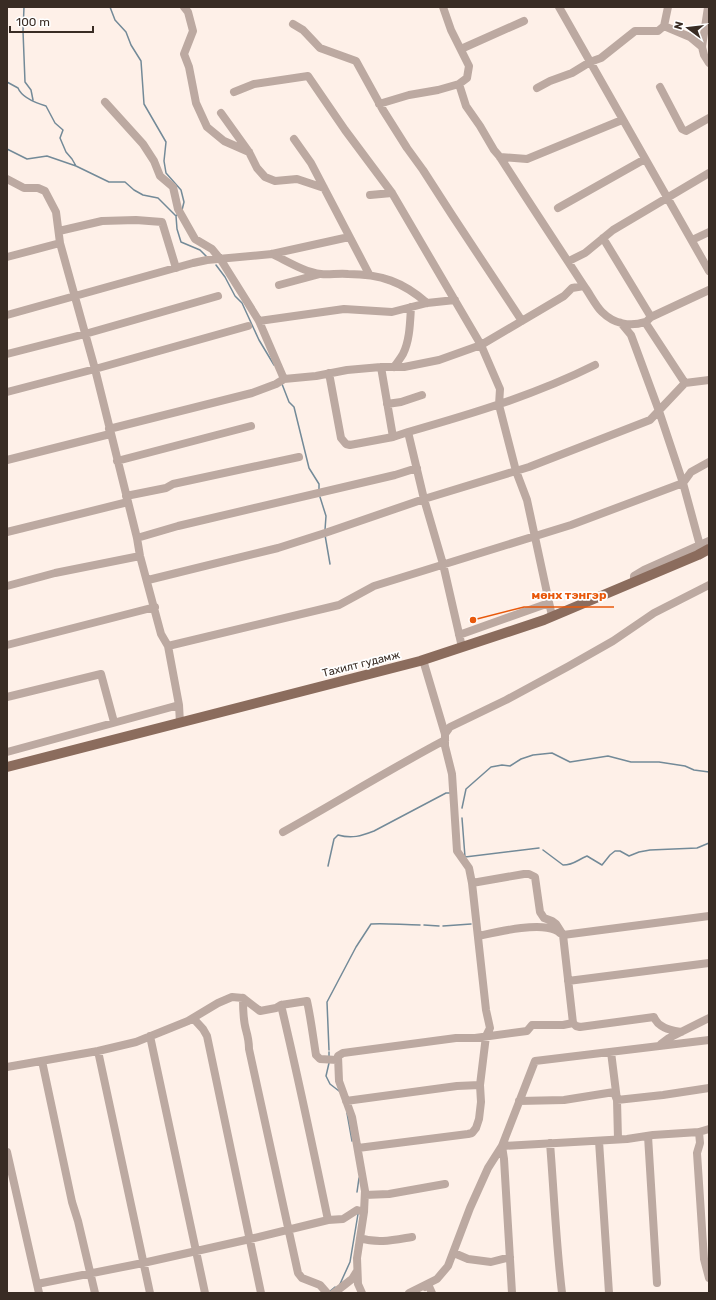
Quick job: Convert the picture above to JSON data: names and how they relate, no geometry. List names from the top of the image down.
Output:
{
  "streets": {
    "main road": ["Тахилт гудамж"]
  },
  "places": ["мөнх тэнгэр"],
  "scale_bar": "100 m",
  "north": "left"
}
